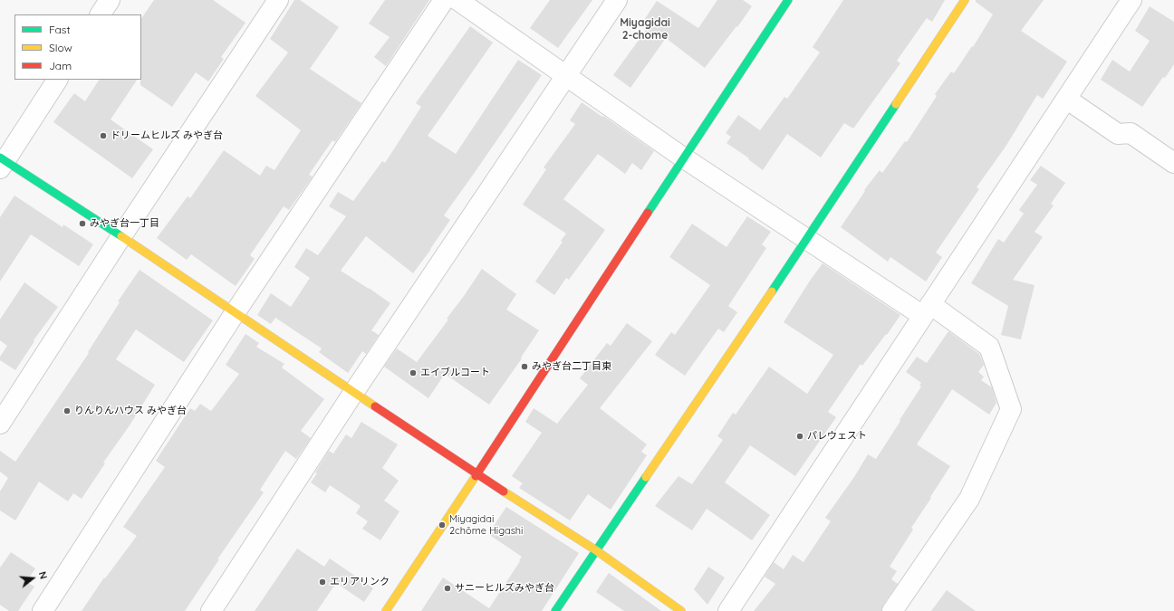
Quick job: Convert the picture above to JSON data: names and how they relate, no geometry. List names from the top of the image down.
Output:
{
  "districts": ["Miyagidai 2-chome"],
  "places": [
    "ドリームヒルズ みやぎ台",
    "みやぎ台一丁目",
    "みやぎ台二丁目東",
    "エイブルコート",
    "りんりんハウス みやぎ台",
    "パレウェスト",
    "Miyagidai 2chōme Higashi",
    "エリアリンク",
    "サニーヒルズみやぎ台"
  ],
  "legend": ["Fast", "Slow", "Jam"],
  "north": "right"
}
